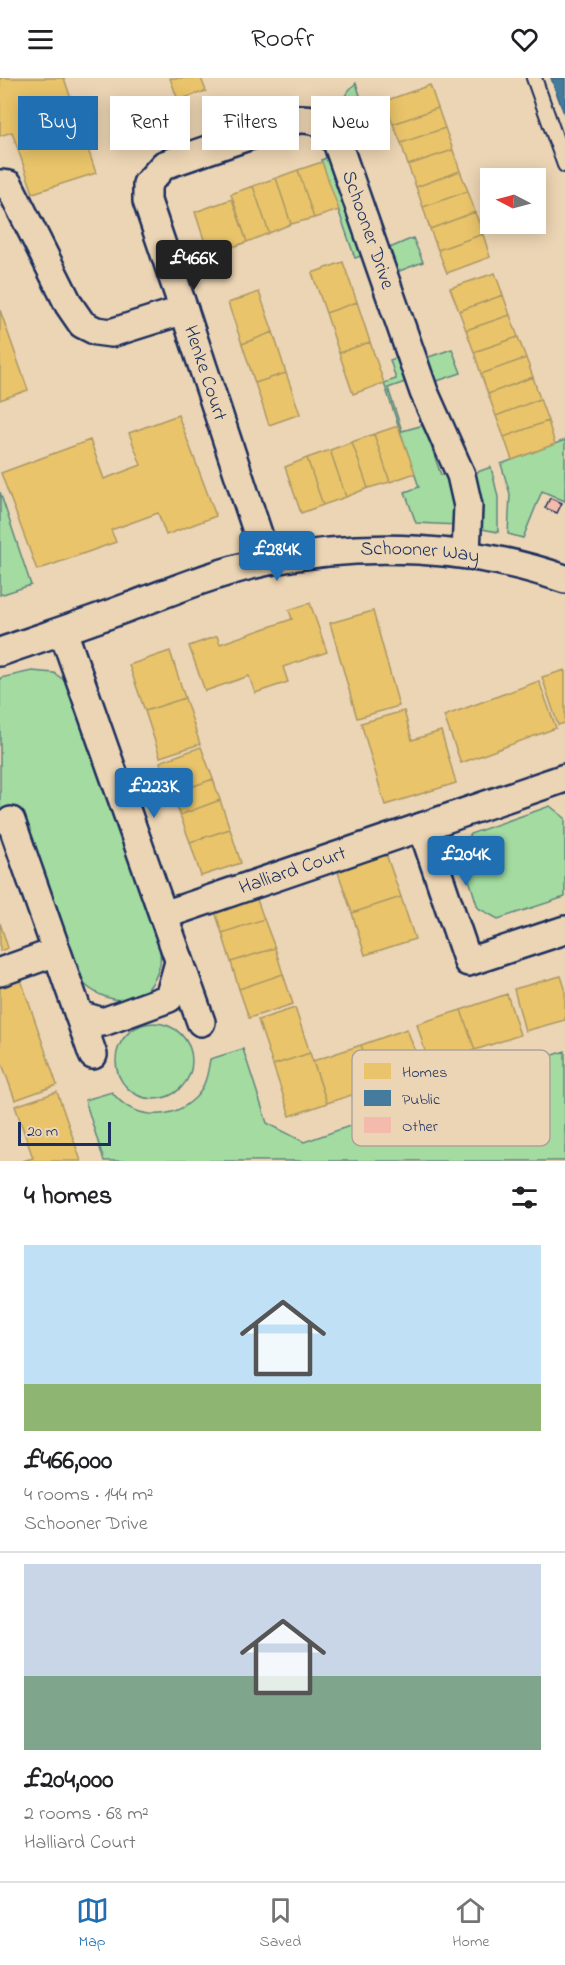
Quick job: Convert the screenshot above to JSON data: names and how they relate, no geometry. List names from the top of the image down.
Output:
{
  "streets": {
    "street": [
      "Schooner Drive",
      "Henke Court",
      "Schooner Way",
      "Halliard Court"
    ]
  },
  "crossings": [
    ["Schooner Drive", "Henke Court"],
    ["Schooner Drive", "Schooner Way"],
    ["Henke Court", "Schooner Way"]
  ],
  "legend": ["Homes", "Public", "Other"],
  "scale_bar": "20 m",
  "north": "left",
  "page": {
    "header": "Roofr",
    "chip": [
      "Buy",
      "Rent",
      "Filters",
      "New"
    ],
    "price": [
      "£466K",
      "£284K",
      "£223K",
      "£204K"
    ],
    "scale": "20 m",
    "heading": "4 homes",
    "list": [
      {
        "name": "£466,000",
        "note": "4 rooms · 144 m² · Schooner Drive"
      },
      {
        "name": "£204,000",
        "note": "2 rooms · 68 m² · Halliard Court"
      }
    ],
    "tabs": ["Map", "Saved", "Home"]
  }
}
